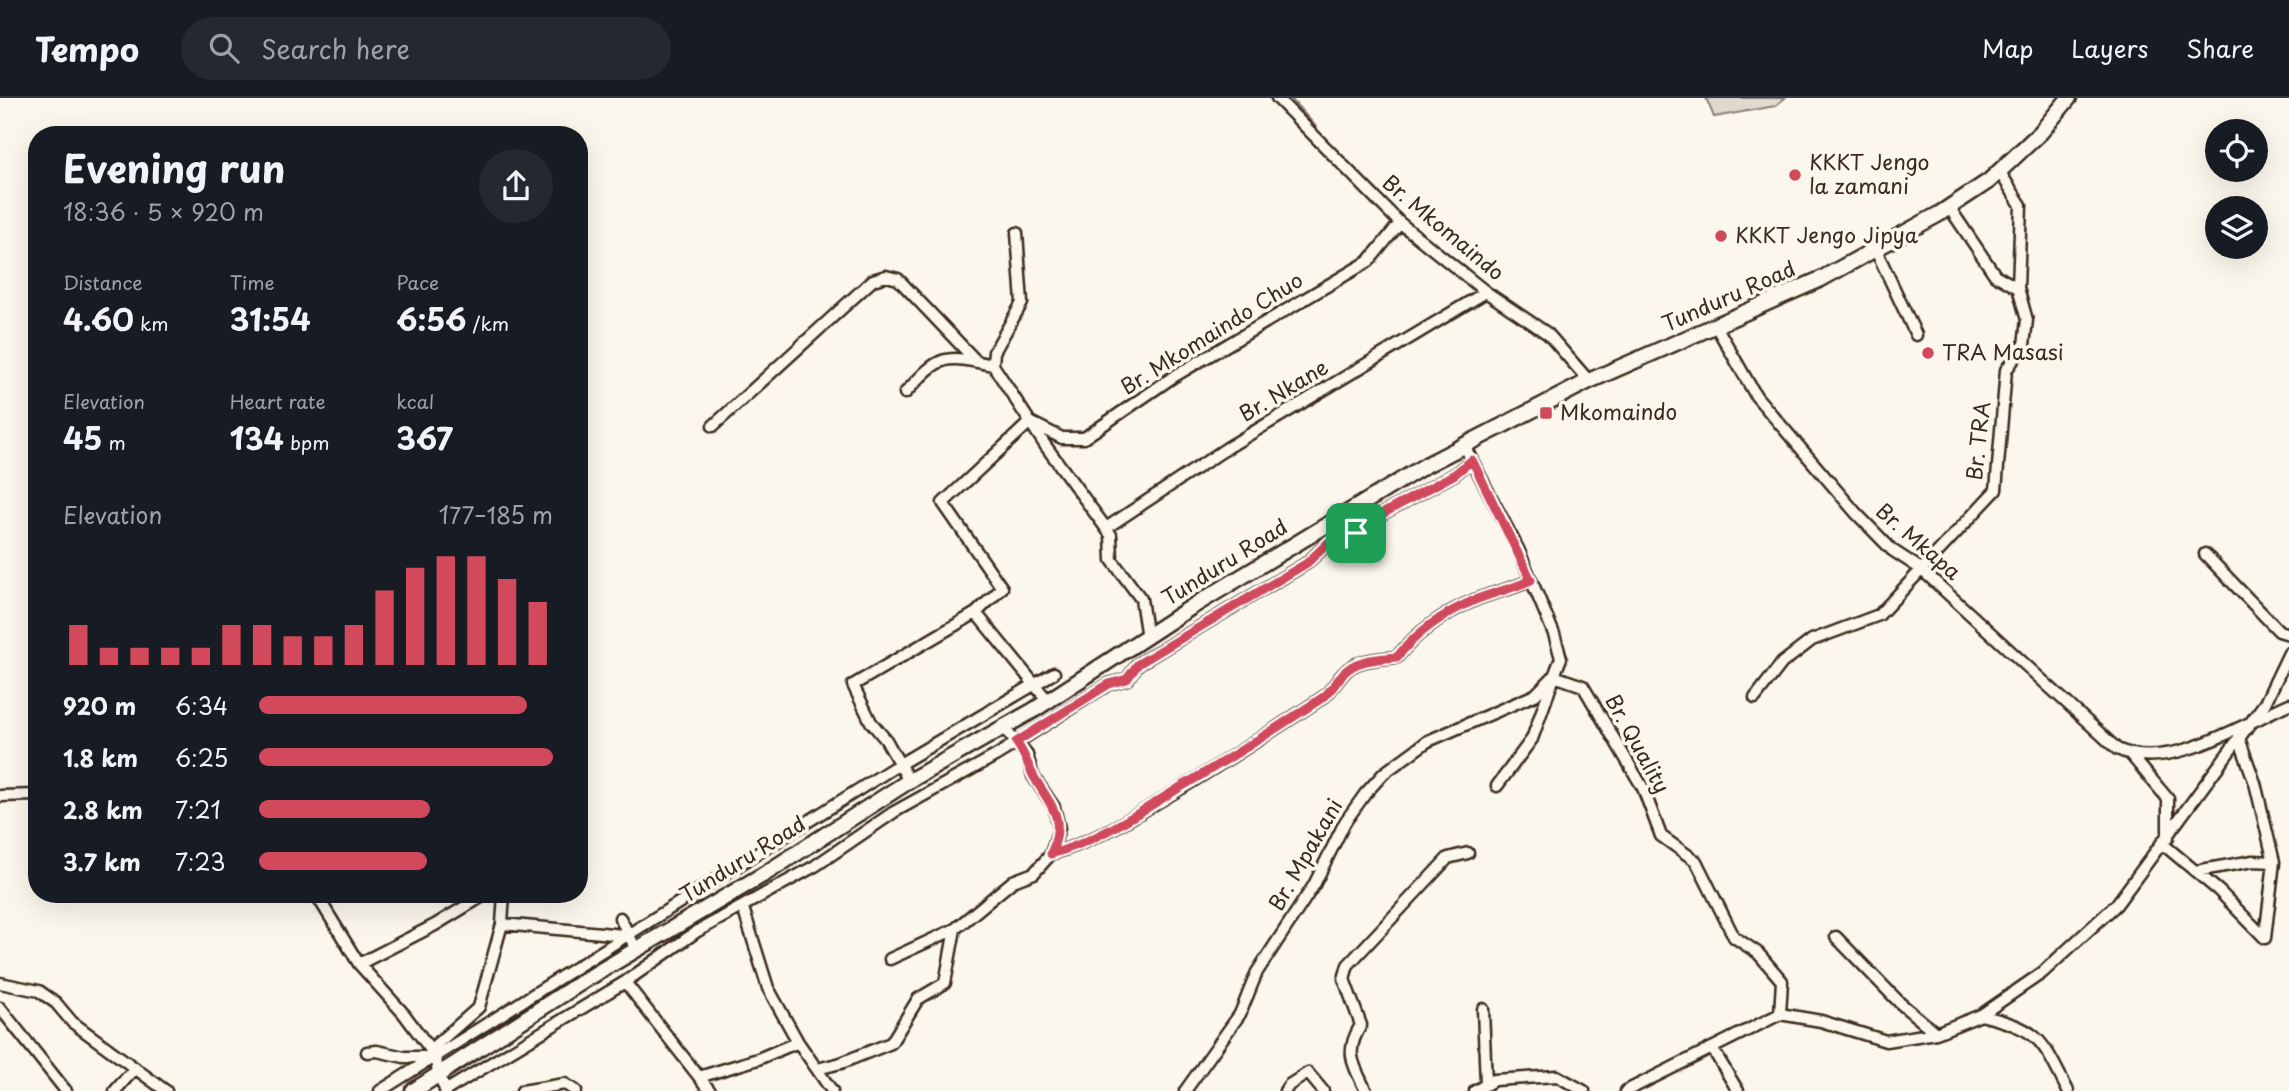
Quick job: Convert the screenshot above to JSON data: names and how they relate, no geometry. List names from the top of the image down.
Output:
{
  "streets": {
    "highway": ["Tunduru Road"],
    "street": [
      "Br. Mkomaindo",
      "Br. Mkomaindo Chuo",
      "Br. Nkane",
      "Br. TRA",
      "Br. Mkapa",
      "Br. Quality",
      "Br. Mpakani"
    ]
  },
  "crossings": [
    ["Br. Mkomaindo", "Tunduru Road"],
    ["Br. Mkomaindo", "Br. Mkomaindo Chuo"],
    ["Br. Mkomaindo", "Br. Nkane"],
    ["Tunduru Road", "Br. TRA"],
    ["Tunduru Road", "Br. Mkapa"],
    ["Br. TRA", "Br. Mkapa"],
    ["Br. Quality", "Br. Mpakani"]
  ],
  "places": {
    "other": ["KKKT Jengo la zamani", "KKKT Jengo Jipya", "TRA Masasi"],
    "transit": ["Mkomaindo"]
  },
  "page": {
    "header": "Tempo",
    "search": "Search here",
    "nav": ["Map", "Layers", "Share"],
    "heading": ["Evening run", "18:36 · 5 × 920 m"],
    "stats": [
      ["Distance", "4.60 km"],
      ["Time", "31:54"],
      ["Pace", "6:56 /km"],
      ["Elevation", "45 m"],
      ["Heart rate", "134 bpm"],
      ["kcal", "367"]
    ],
    "chart": ["Elevation", "177–185 m"],
    "list": [
      {
        "name": "920 m",
        "note": "6:34"
      },
      {
        "name": "1.8 km",
        "note": "6:25"
      },
      {
        "name": "2.8 km",
        "note": "7:21"
      },
      {
        "name": "3.7 km",
        "note": "7:23"
      }
    ]
  }
}
